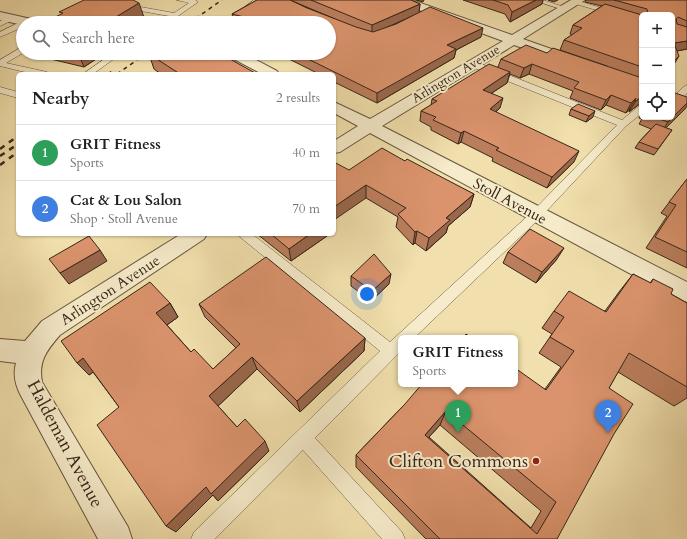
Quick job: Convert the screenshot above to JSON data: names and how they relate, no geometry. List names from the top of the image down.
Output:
{
  "streets": {
    "street": ["Arlington Avenue", "Stoll Avenue", "Haldeman Avenue"]
  },
  "crossings": [
    ["Arlington Avenue", "Stoll Avenue"],
    ["Arlington Avenue", "Haldeman Avenue"]
  ],
  "places": ["Clifton Commons"],
  "page": {
    "map_buttons": ["+", "−"],
    "search": "Search here",
    "heading": ["Nearby", "2 results"],
    "list": [
      {
        "mark": "1",
        "name": "GRIT Fitness",
        "note": "Sports",
        "value": "40 m"
      },
      {
        "mark": "2",
        "name": "Cat & Lou Salon",
        "note": "Shop · Stoll Avenue",
        "value": "70 m"
      }
    ],
    "popup": ["GRIT Fitness", "Sports"],
    "pins": ["1", "2"]
  }
}
